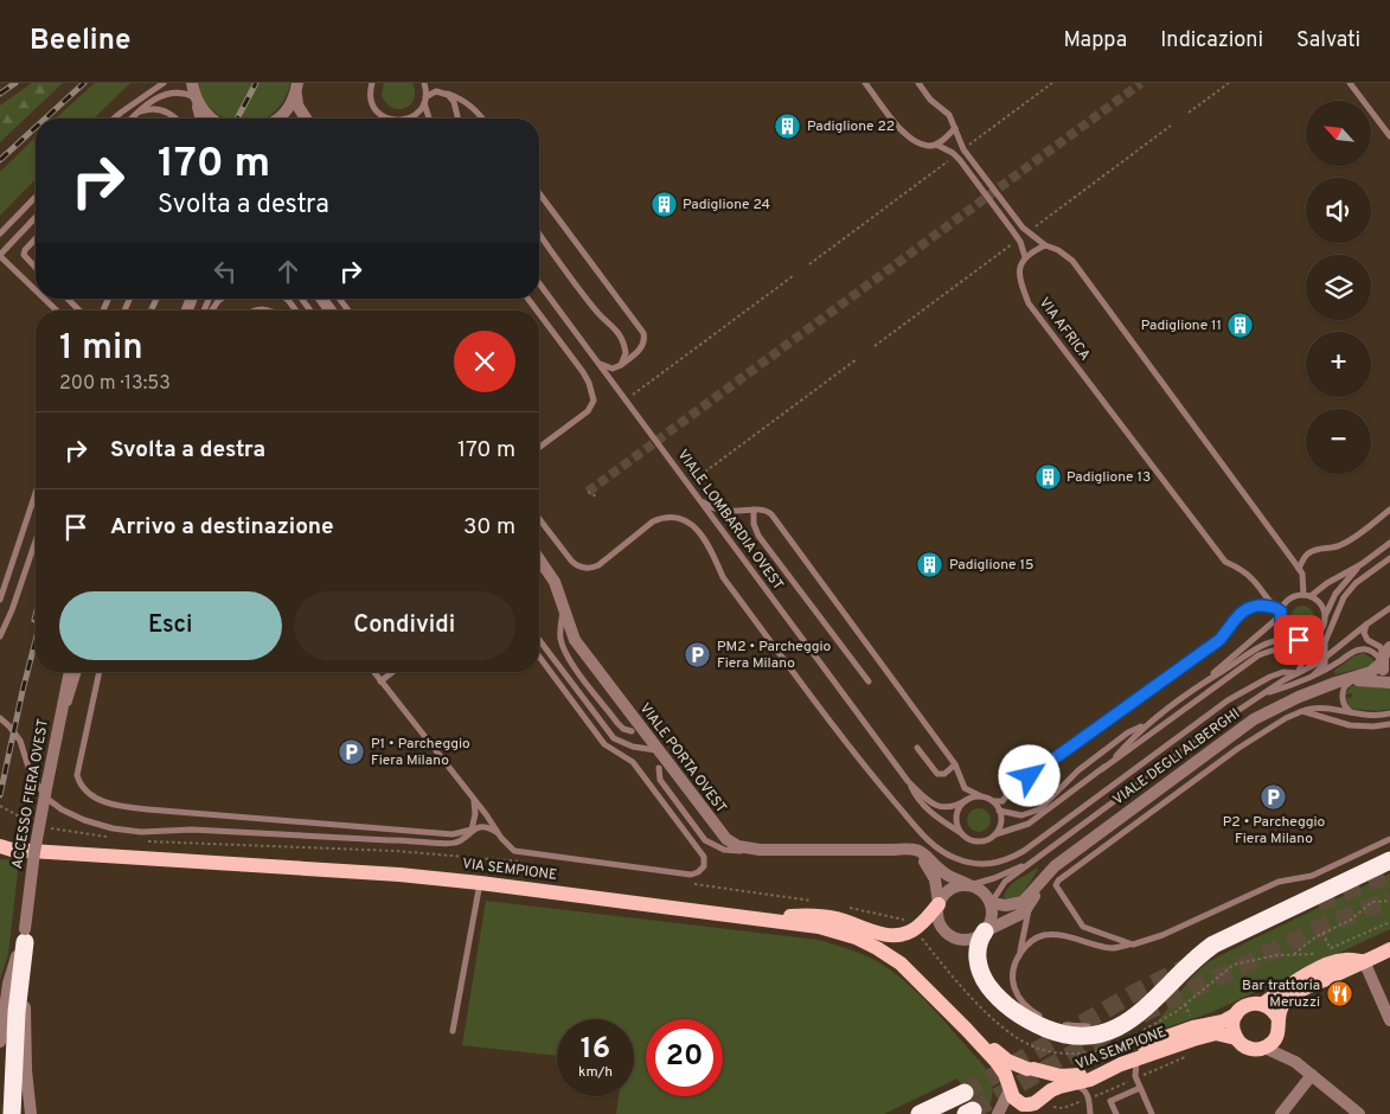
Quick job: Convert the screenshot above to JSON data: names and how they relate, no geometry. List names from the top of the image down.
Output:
{
  "streets": {
    "main road": ["VIA SEMPIONE"],
    "street": ["VIALE DEGLI ALBERGHI", "VIALE PORTA OVEST", "ACCESSO FIERA OVEST"],
    "lane": ["VIA AFRICA", "VIALE LOMBARDIA OVEST"]
  },
  "crossings": [
    ["VIALE DEGLI ALBERGHI", "VIALE PORTA OVEST"]
  ],
  "places": {
    "building": [
      "Padiglione 22",
      "Padiglione 24",
      "Padiglione 11",
      "Padiglione 13",
      "Padiglione 15"
    ],
    "parking": ["PM2 • Parcheggio Fiera Milano", "P1 • Parcheggio Fiera Milano", "P2 • Parcheggio Fiera Milano"],
    "restaurant": ["Bar trattoria Meruzzi"]
  },
  "north": "top left",
  "page": {
    "header": "Beeline",
    "nav": ["Mappa", "Indicazioni", "Salvati"],
    "map_buttons": ["+", "−"],
    "turn": ["170 m", "Svolta a destra"],
    "heading": ["1 min", "200 m · 13:53"],
    "list": [
      {
        "name": "Svolta a destra",
        "value": "170 m"
      },
      {
        "name": "Arrivo a destinazione",
        "value": "30 m"
      }
    ],
    "buttons": ["Esci", "Condividi"],
    "speed": "16 km/h",
    "limit": "20"
  }
}
